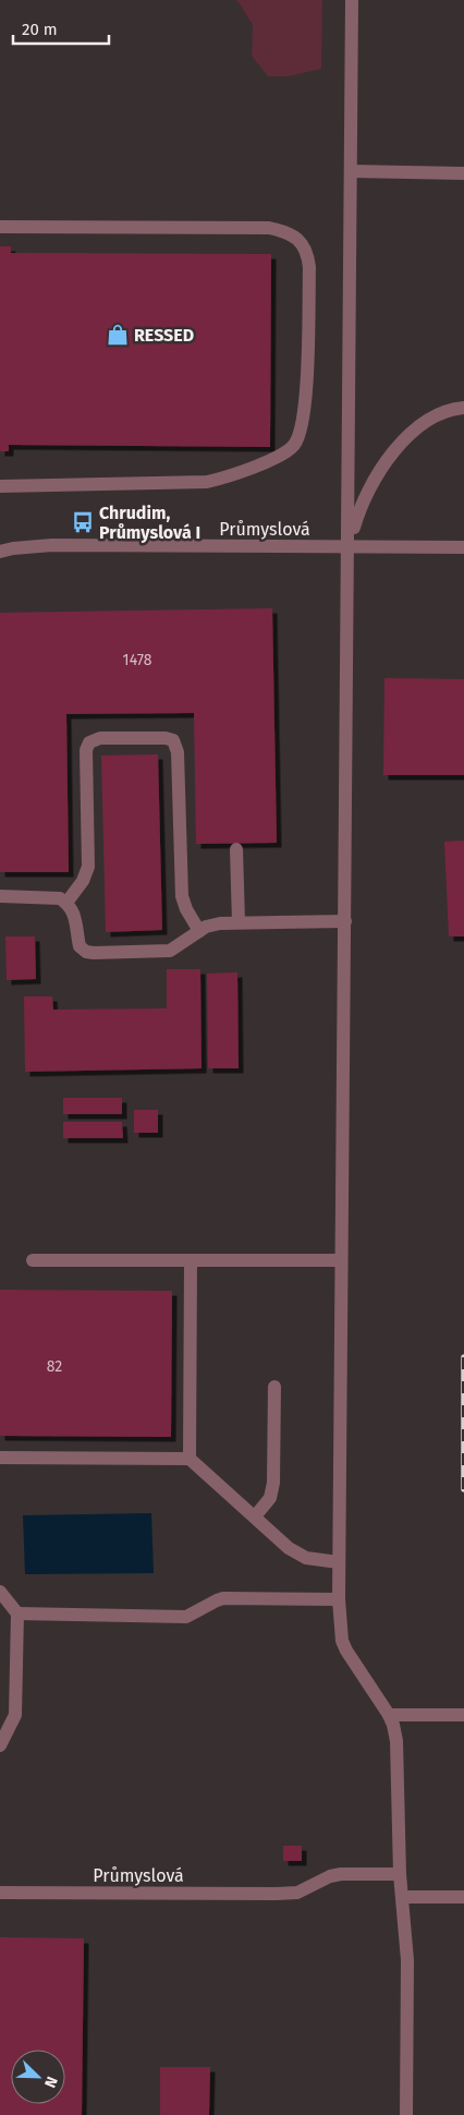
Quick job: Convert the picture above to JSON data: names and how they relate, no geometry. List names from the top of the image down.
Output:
{
  "streets": {
    "street": ["Průmyslová"]
  },
  "places": {
    "shop": ["RESSED"],
    "bus stop": ["Chrudim, Průmyslová I"]
  },
  "house_numbers": ["1478", "82"],
  "scale_bar": "20 m",
  "north": "bottom right"
}
